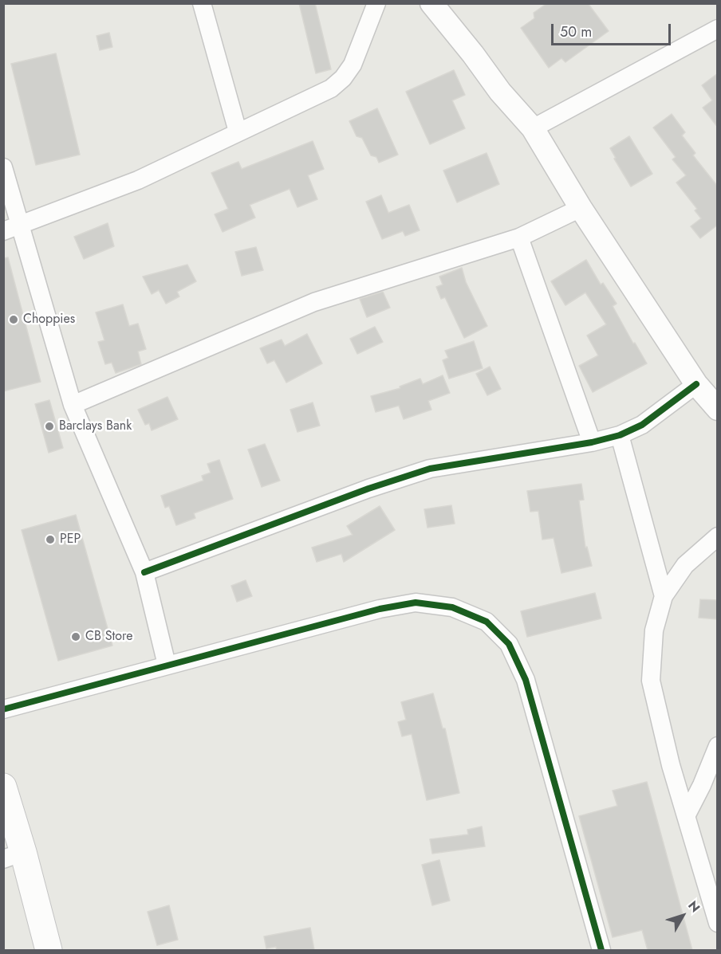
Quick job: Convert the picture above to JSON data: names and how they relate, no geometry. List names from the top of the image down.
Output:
{
  "places": [
    "Choppies",
    "Barclays Bank",
    "PEP",
    "CB Store"
  ],
  "scale_bar": "50 m",
  "north": "top right"
}
